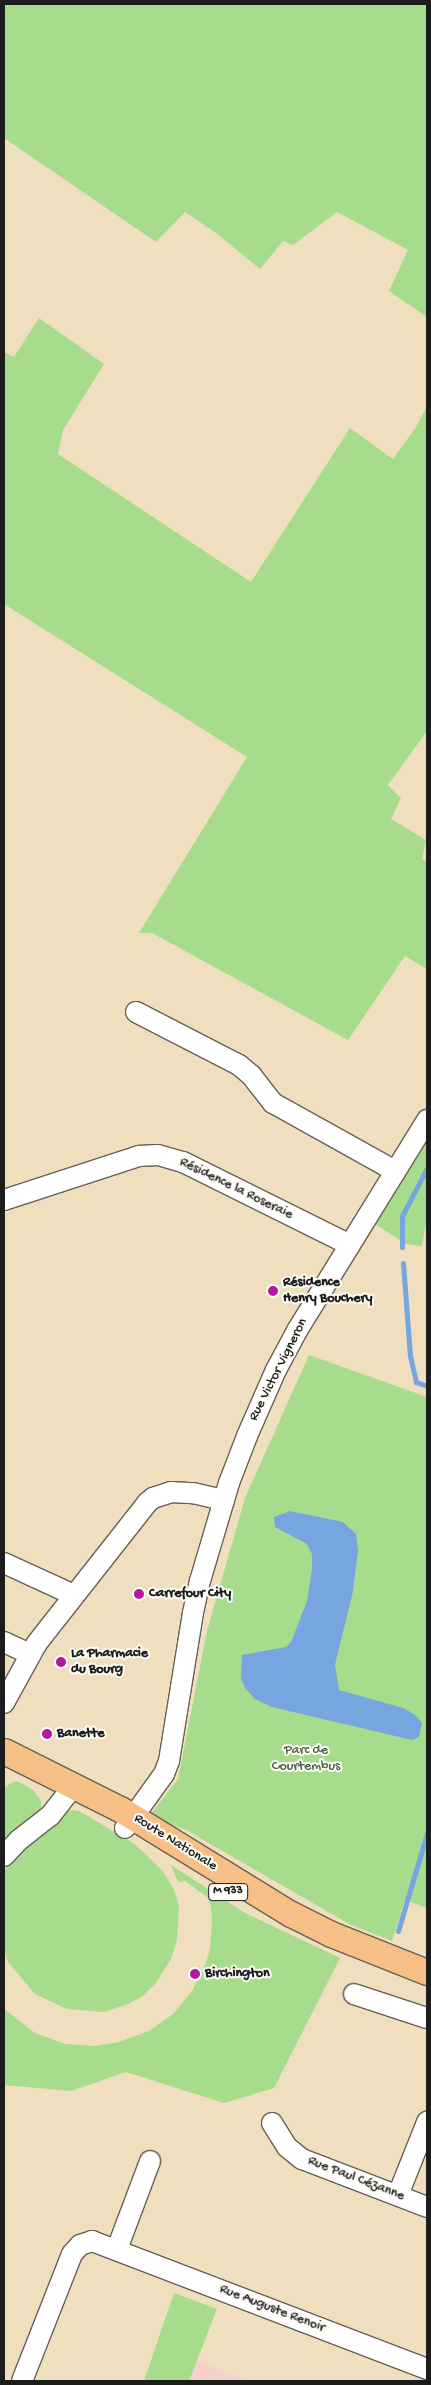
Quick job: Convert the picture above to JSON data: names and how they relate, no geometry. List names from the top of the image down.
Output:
{
  "streets": {
    "main road": ["Route Nationale", "M 933"],
    "street": [
      "Résidence la Roseraie",
      "Rue Victor Vigneron",
      "Rue Paul Cézanne",
      "Rue Auguste Renoir"
    ]
  },
  "crossings": [
    ["Résidence la Roseraie", "Rue Victor Vigneron"],
    ["Rue Victor Vigneron", "Route Nationale"]
  ],
  "parks": ["Parc de Courtembus"],
  "places": [
    "Résidence Henry Bouchery",
    "Carrefour City",
    "La Pharmacie du Bourg",
    "Banette",
    "Birchington"
  ]
}
